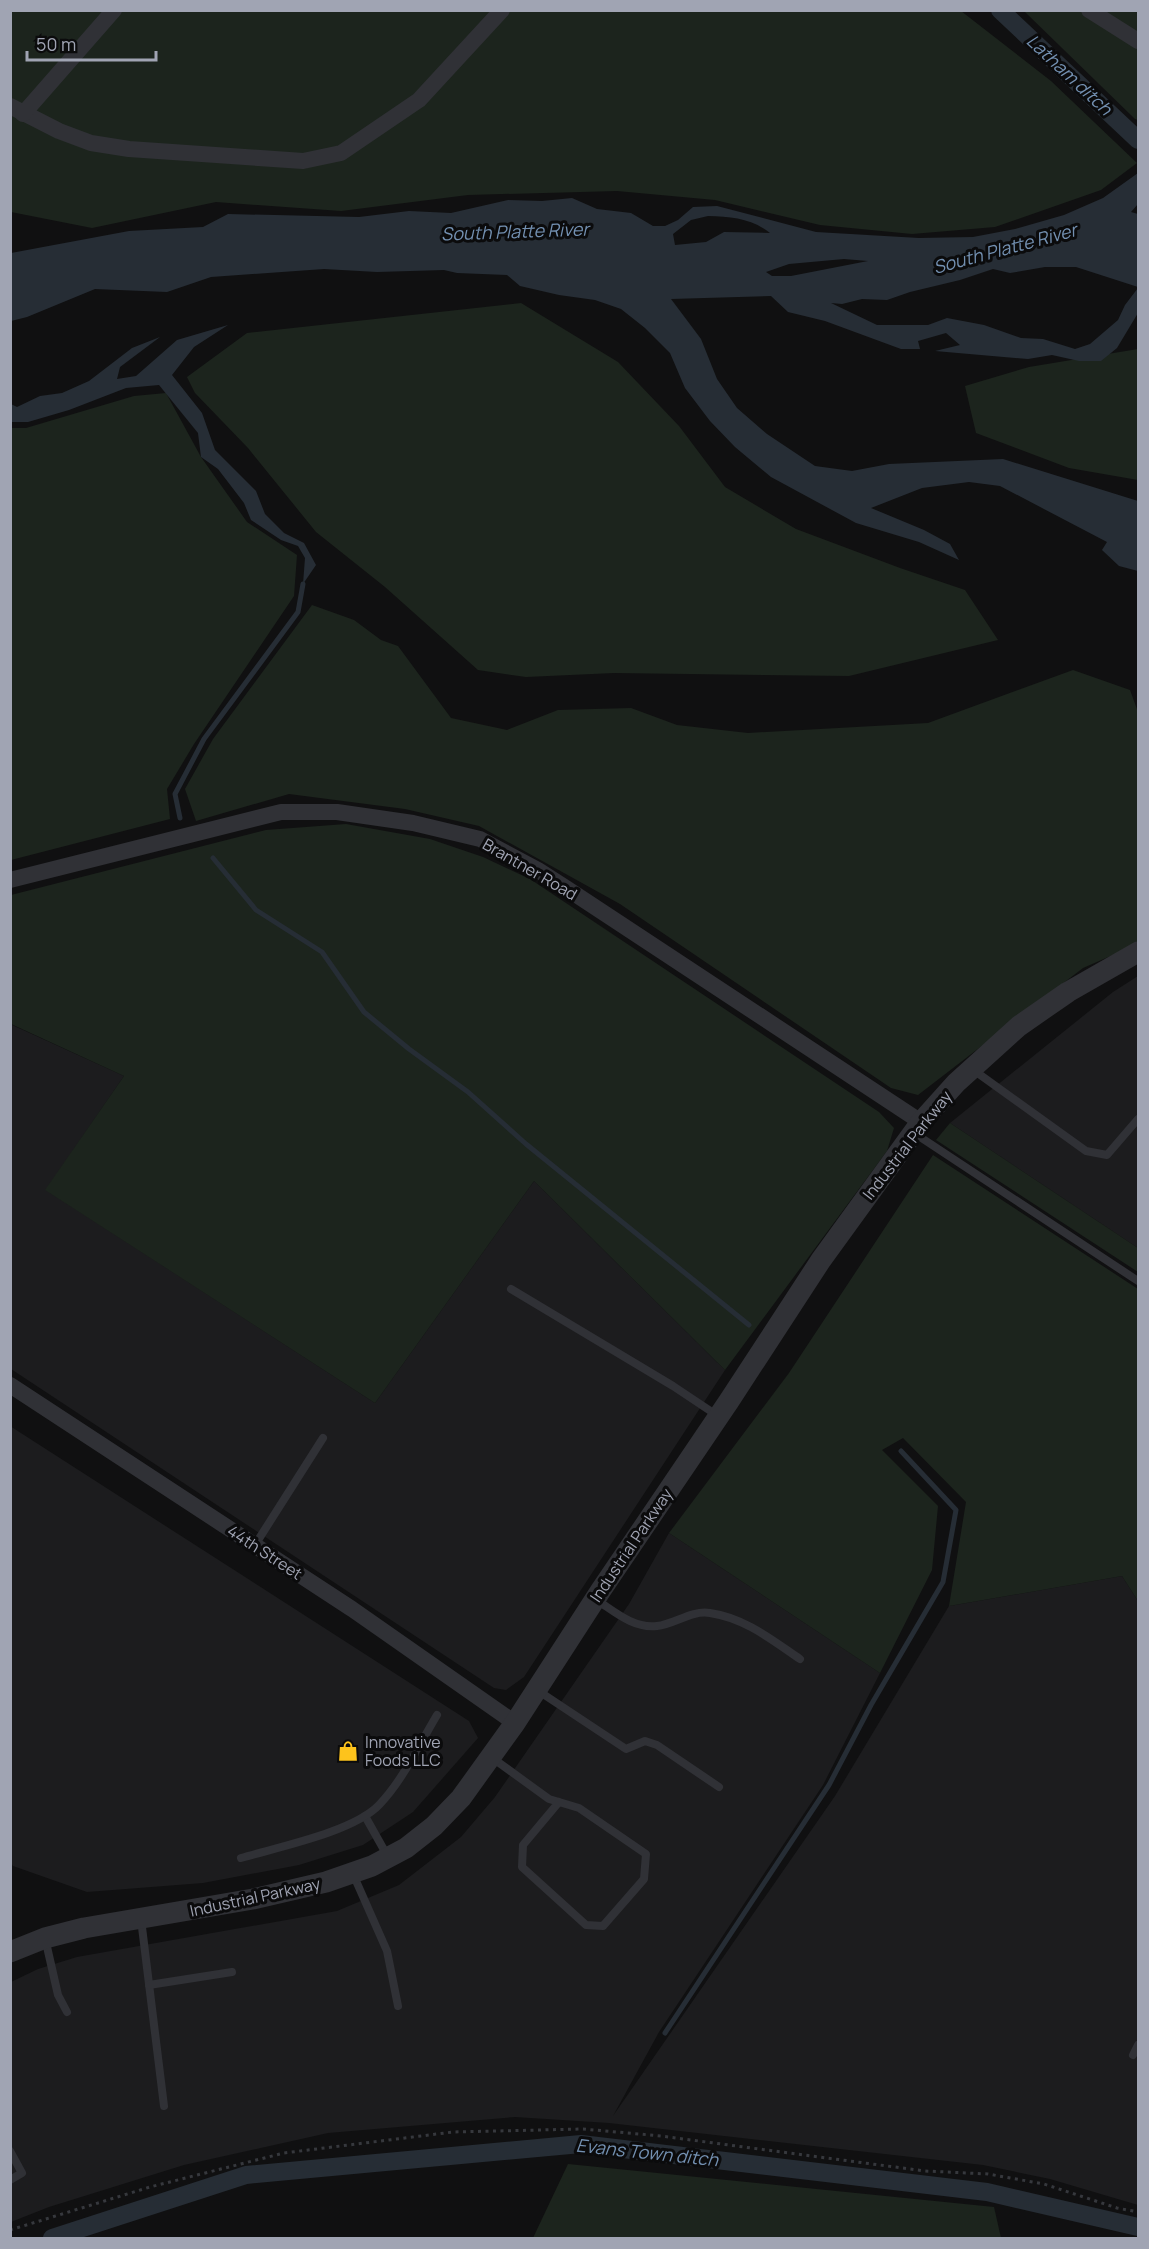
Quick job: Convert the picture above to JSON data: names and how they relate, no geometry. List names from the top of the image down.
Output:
{
  "streets": {
    "street": ["Brantner Road", "Industrial Parkway", "44th Street"]
  },
  "crossings": [
    ["Brantner Road", "Industrial Parkway"],
    ["Industrial Parkway", "44th Street"]
  ],
  "water": ["Latham ditch", "South Platte River", "Evans Town ditch"],
  "places": {
    "shop": ["Innovative Foods LLC"]
  },
  "scale_bar": "50 m"
}
